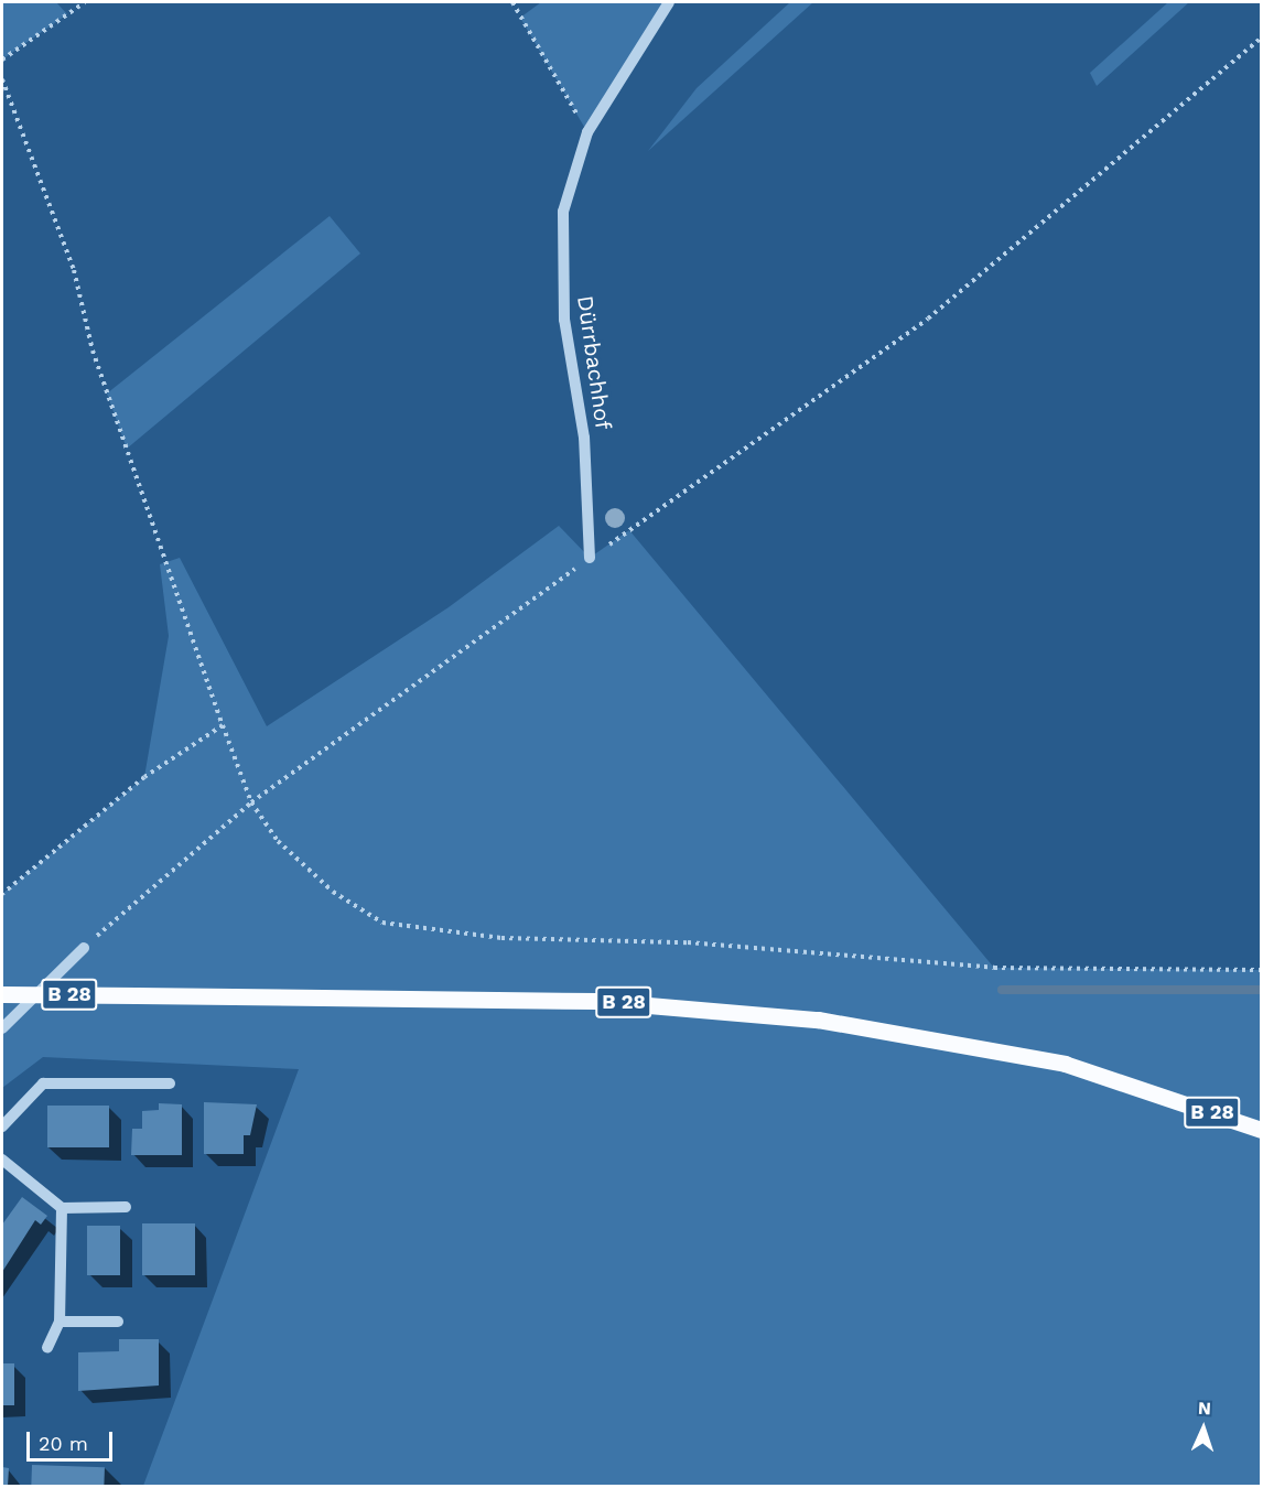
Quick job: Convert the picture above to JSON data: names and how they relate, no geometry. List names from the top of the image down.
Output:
{
  "streets": {
    "main road": ["B 28"],
    "street": ["Dürrbachhof"]
  },
  "scale_bar": "20 m",
  "north": "top"
}
